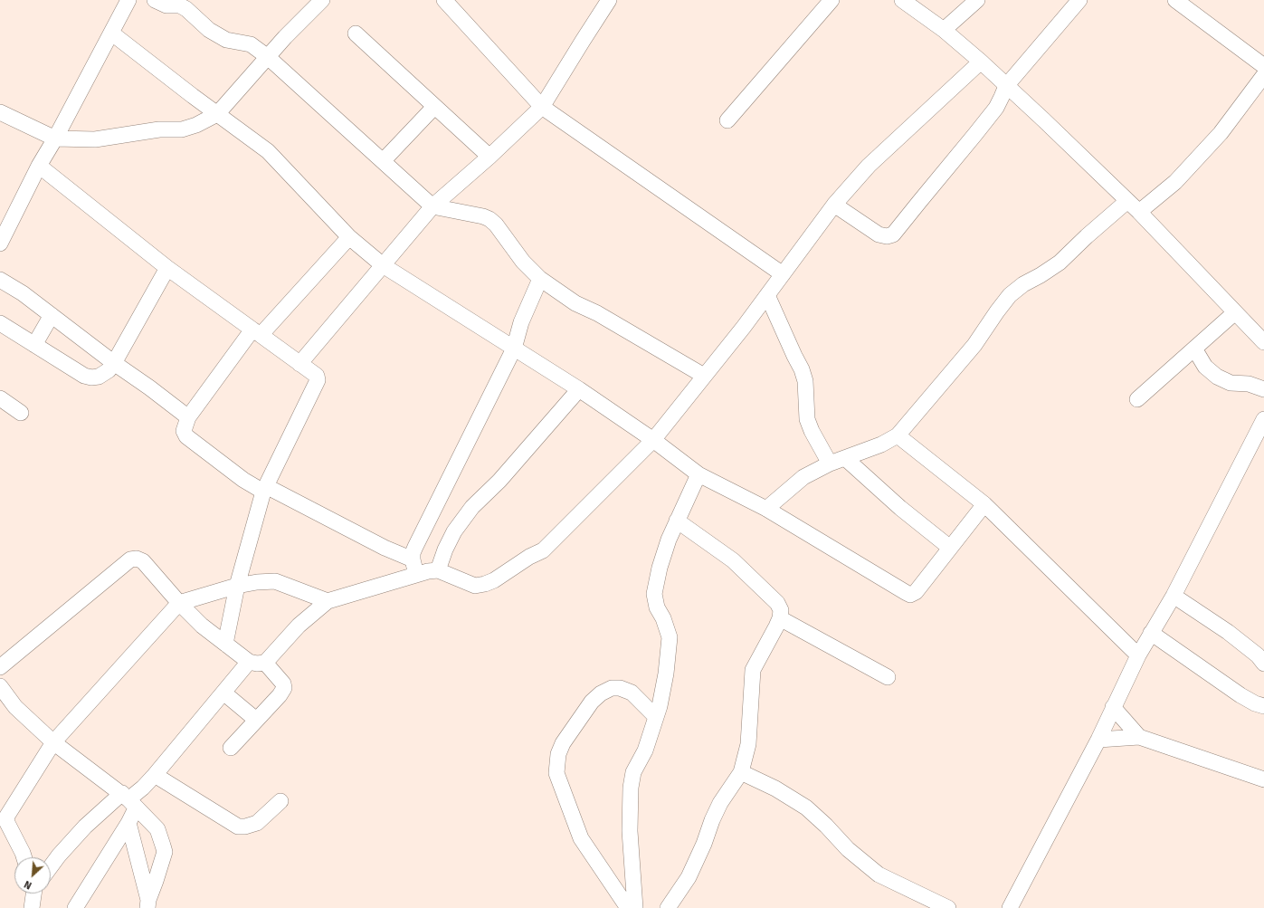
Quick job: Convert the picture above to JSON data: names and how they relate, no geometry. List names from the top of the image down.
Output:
{
  "north": "bottom left"
}
